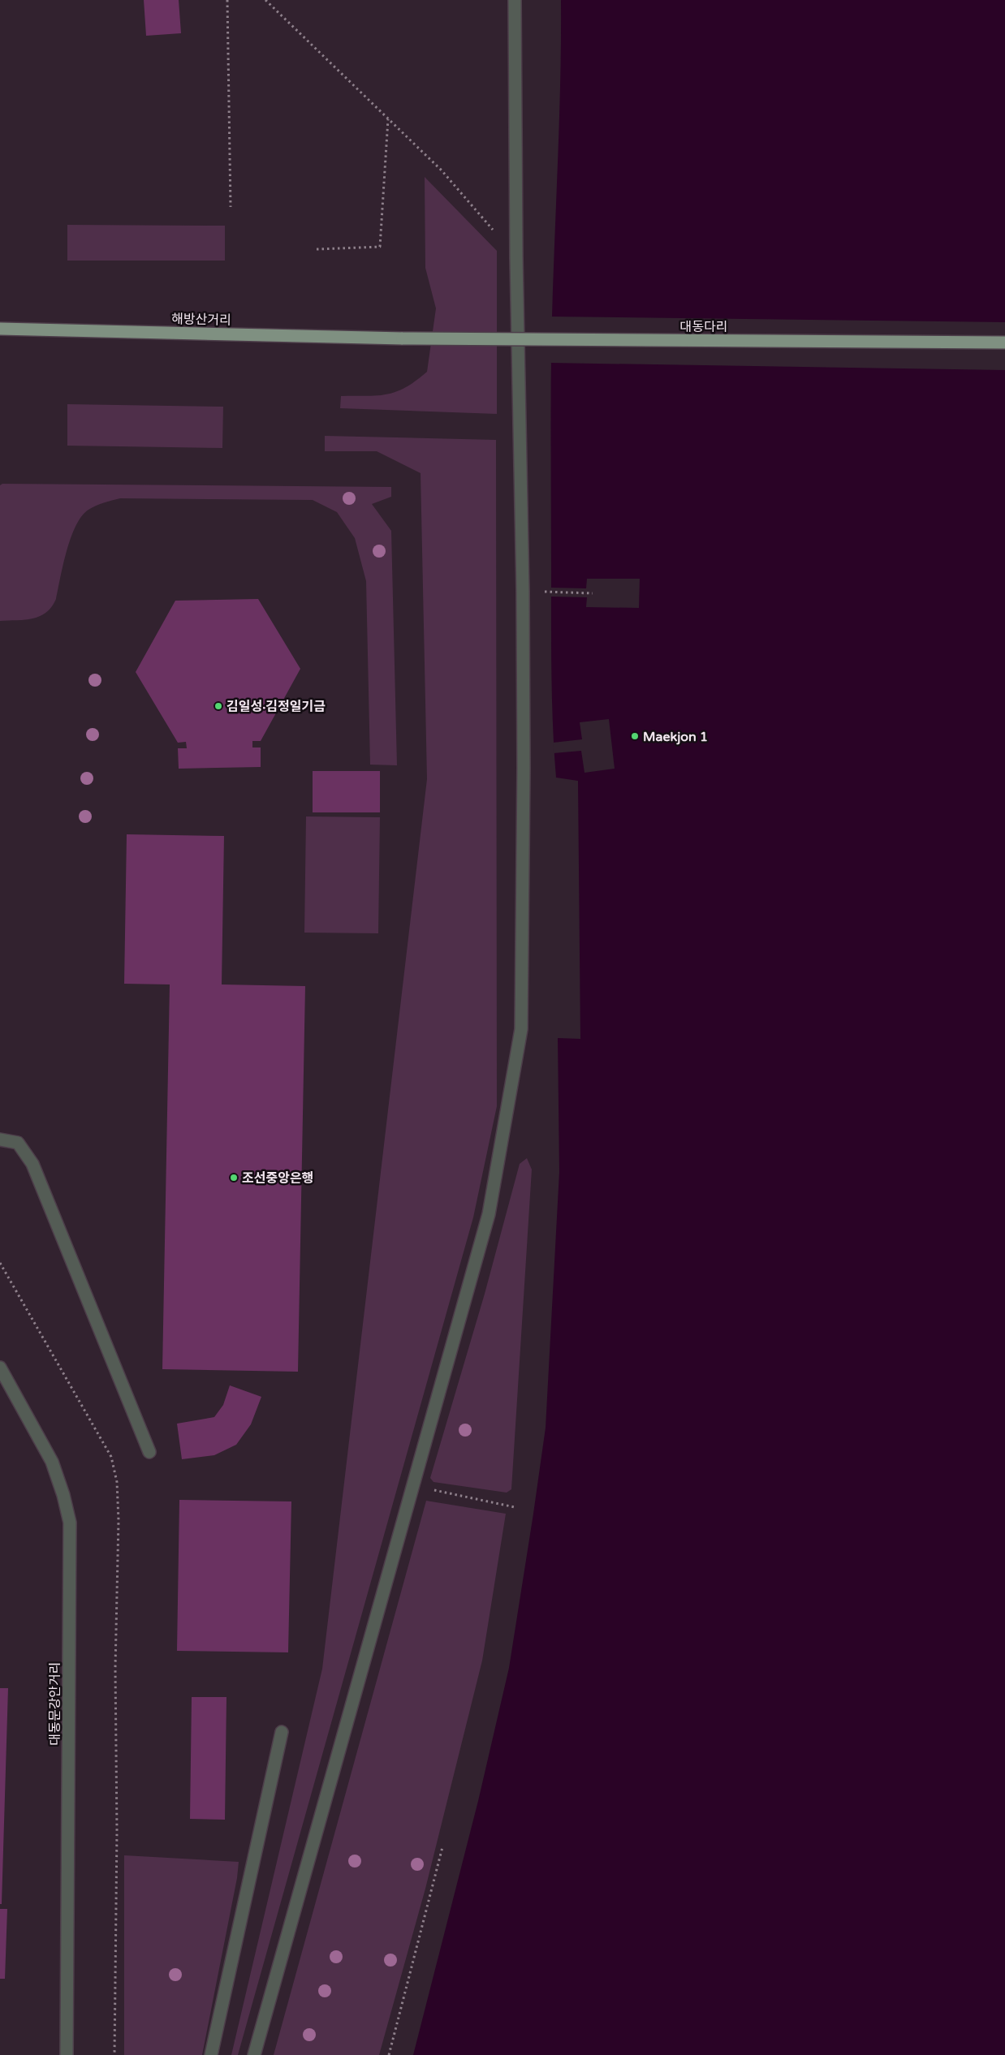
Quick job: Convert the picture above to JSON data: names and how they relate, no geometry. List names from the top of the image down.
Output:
{
  "streets": {
    "main road": ["해방산거리", "대동다리"],
    "street": ["대동문강안거리"]
  },
  "crossings": [
    ["해방산거리", "대동다리"]
  ],
  "places": ["김일성·김정일기금", "Maekjon 1", "조선중앙은행"]
}
